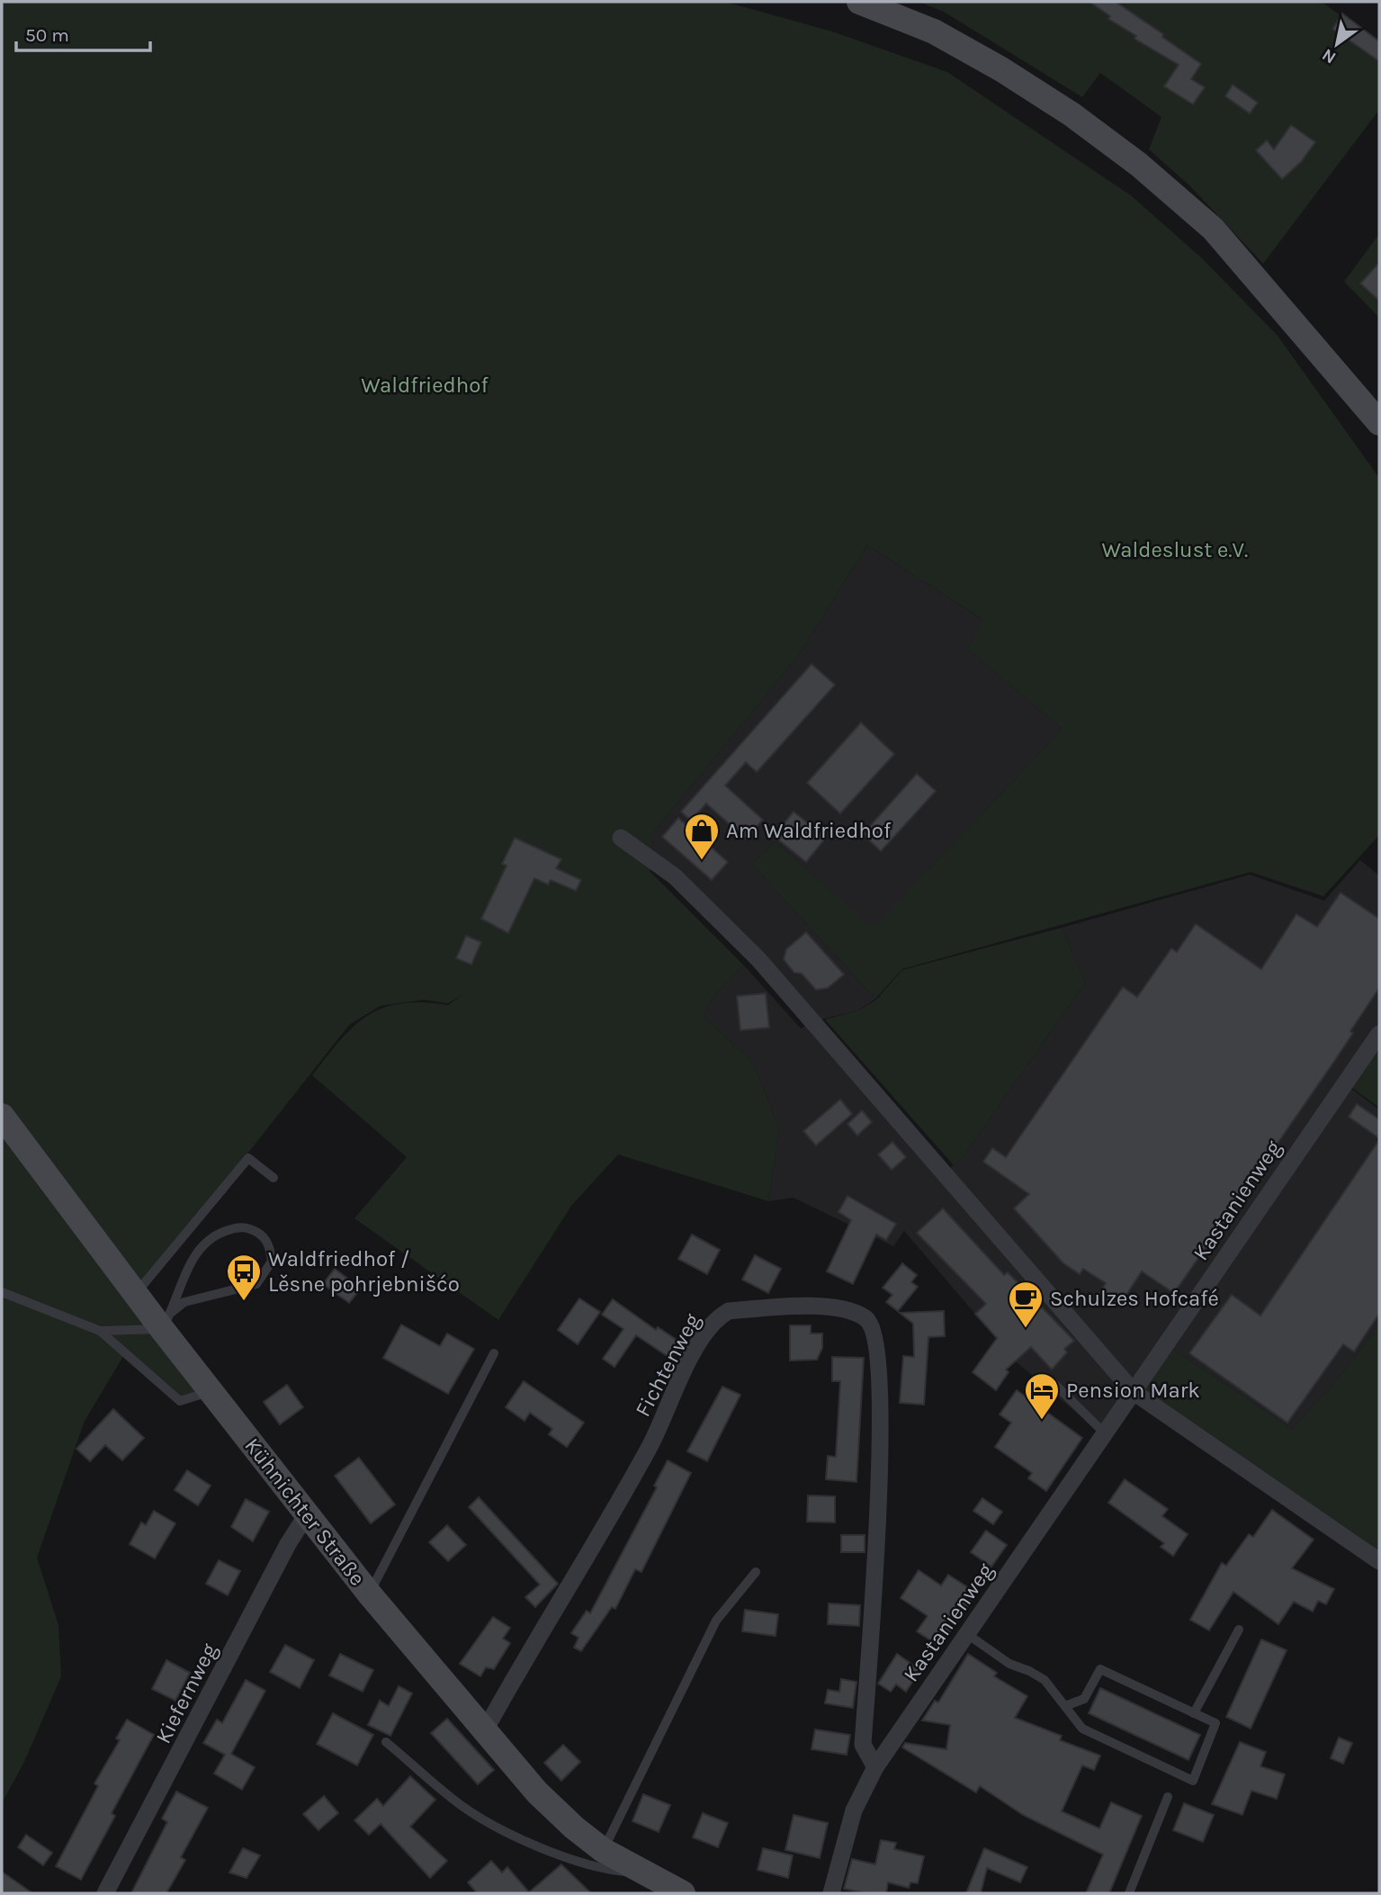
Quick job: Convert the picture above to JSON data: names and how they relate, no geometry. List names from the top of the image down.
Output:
{
  "streets": {
    "street": [
      "Kastanienweg",
      "Fichtenweg",
      "Kühnichter Straße",
      "Kiefernweg"
    ]
  },
  "crossings": [
    ["Kastanienweg", "Fichtenweg"],
    ["Fichtenweg", "Kühnichter Straße"],
    ["Kühnichter Straße", "Kiefernweg"]
  ],
  "parks": ["Waldfriedhof", "Waldeslust e.V."],
  "places": {
    "shop": ["Am Waldfriedhof"],
    "bus stop": ["Waldfriedhof / Lěsne pohrjebnišćo"],
    "cafe": ["Schulzes Hofcafé"],
    "hotel": ["Pension Mark"]
  },
  "scale_bar": "50 m",
  "north": "bottom left"
}
